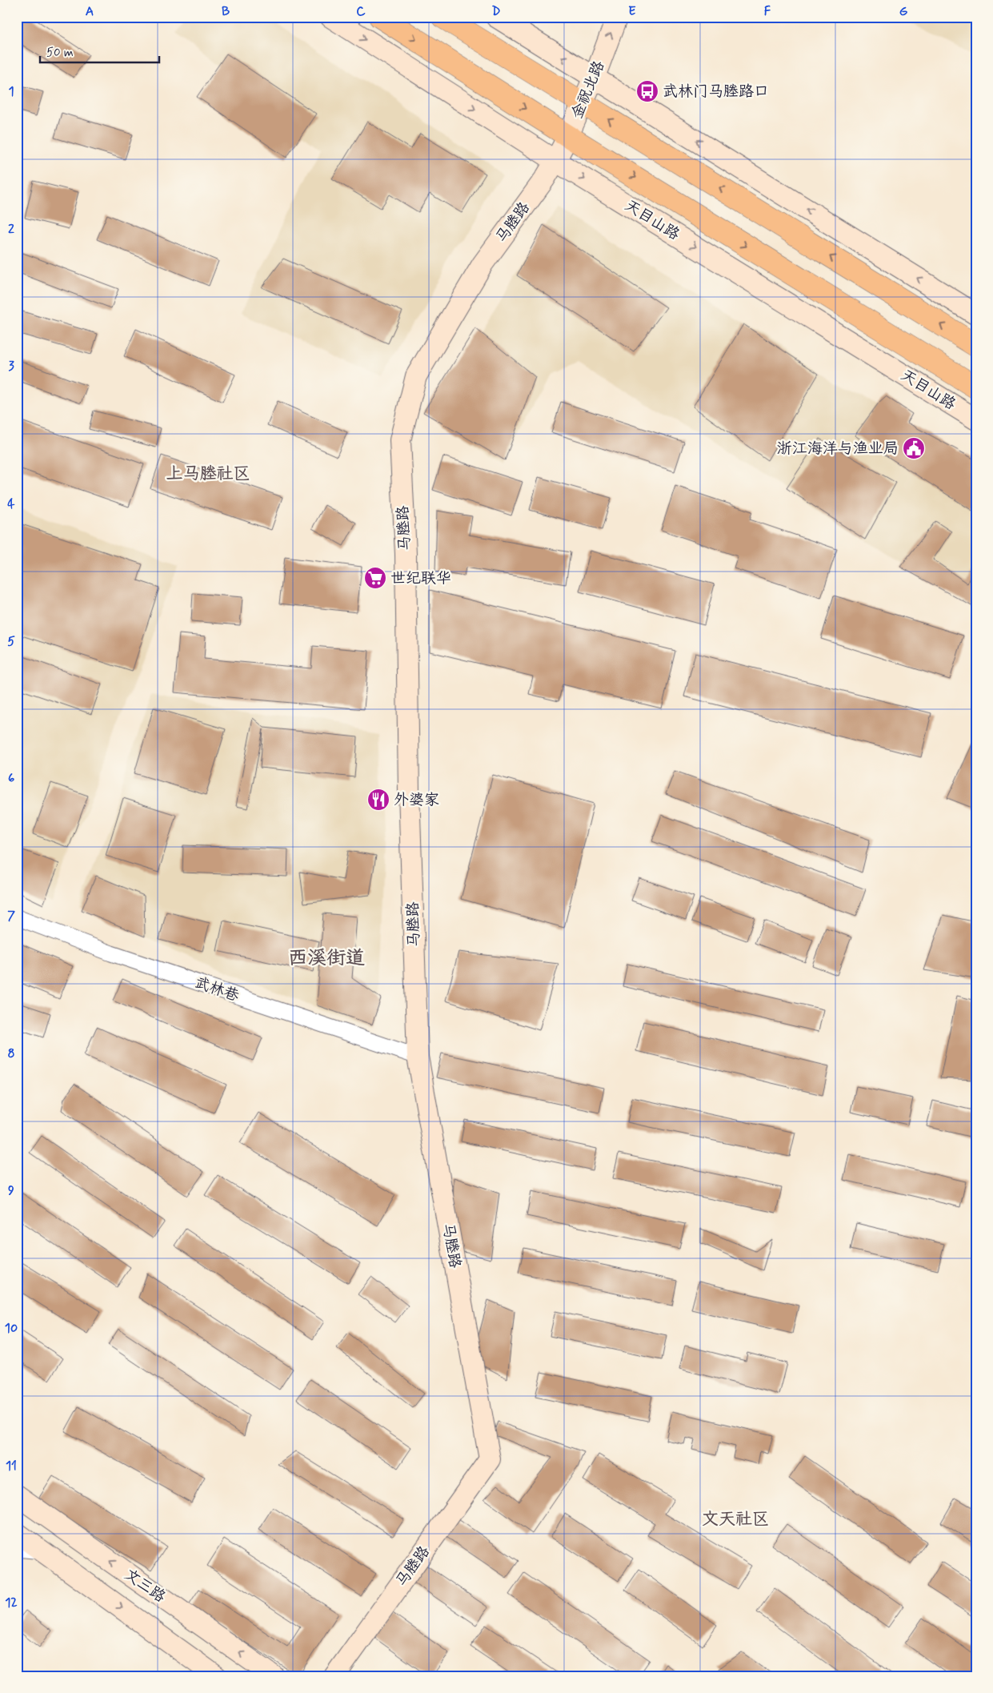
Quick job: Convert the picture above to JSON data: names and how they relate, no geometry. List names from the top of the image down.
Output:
{
  "streets": {
    "main road": [
      "金祝北路",
      "天目山路",
      "马塍路",
      "文三路"
    ],
    "street": ["武林巷"]
  },
  "crossings": [
    ["金祝北路", "天目山路"],
    ["金祝北路", "马塍路"],
    ["天目山路", "马塍路"],
    ["马塍路", "武林巷"]
  ],
  "one_way": ["金祝北路"],
  "districts": ["上马塍社区", "西溪街道", "文天社区"],
  "places": {
    "bus stop": ["武林门马塍路口"],
    "public building": ["浙江海洋与渔业局"],
    "supermarket": ["世纪联华"],
    "restaurant": ["外婆家"]
  },
  "scale_bar": "50 m",
  "grid": {
    "columns": [
      "A",
      "B",
      "C",
      "D",
      "E",
      "F",
      "G"
    ],
    "rows": [
      "1",
      "2",
      "3",
      "4",
      "5",
      "6",
      "7",
      "8",
      "9",
      "10",
      "11",
      "12"
    ]
  }
}
